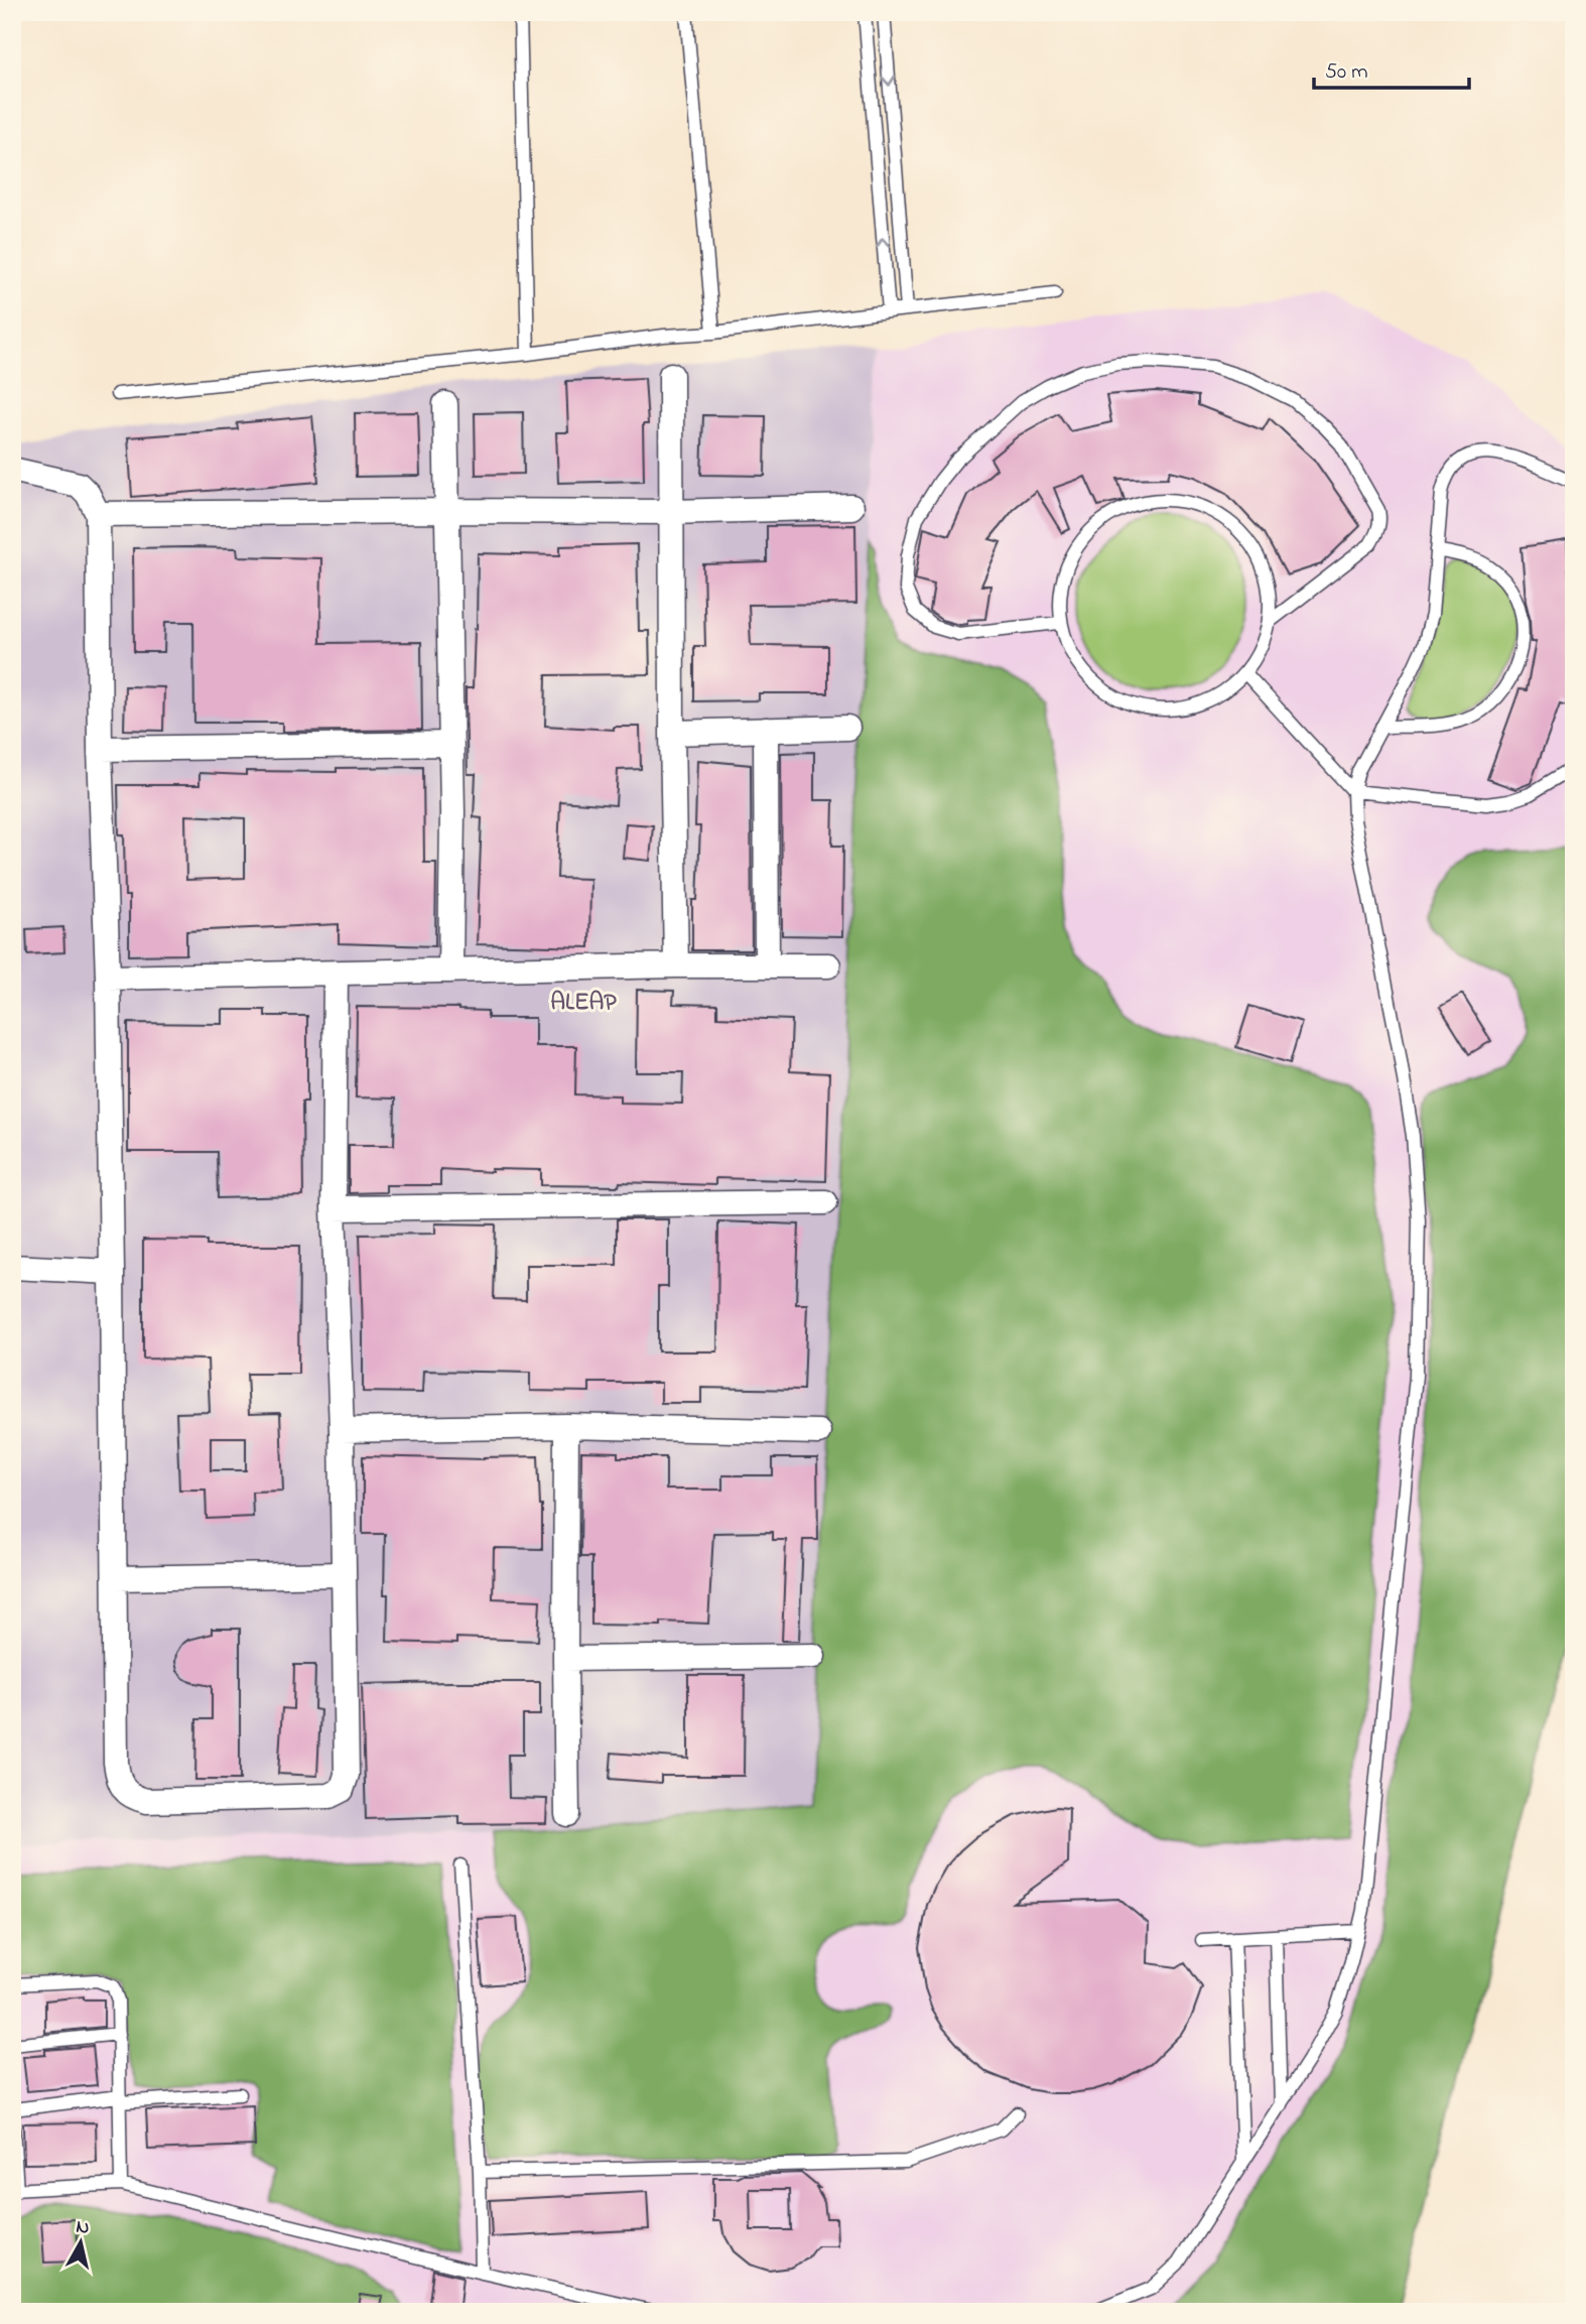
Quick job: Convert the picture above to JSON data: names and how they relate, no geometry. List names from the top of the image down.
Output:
{
  "districts": ["ALEAP"],
  "scale_bar": "50 m",
  "north": "top"
}
